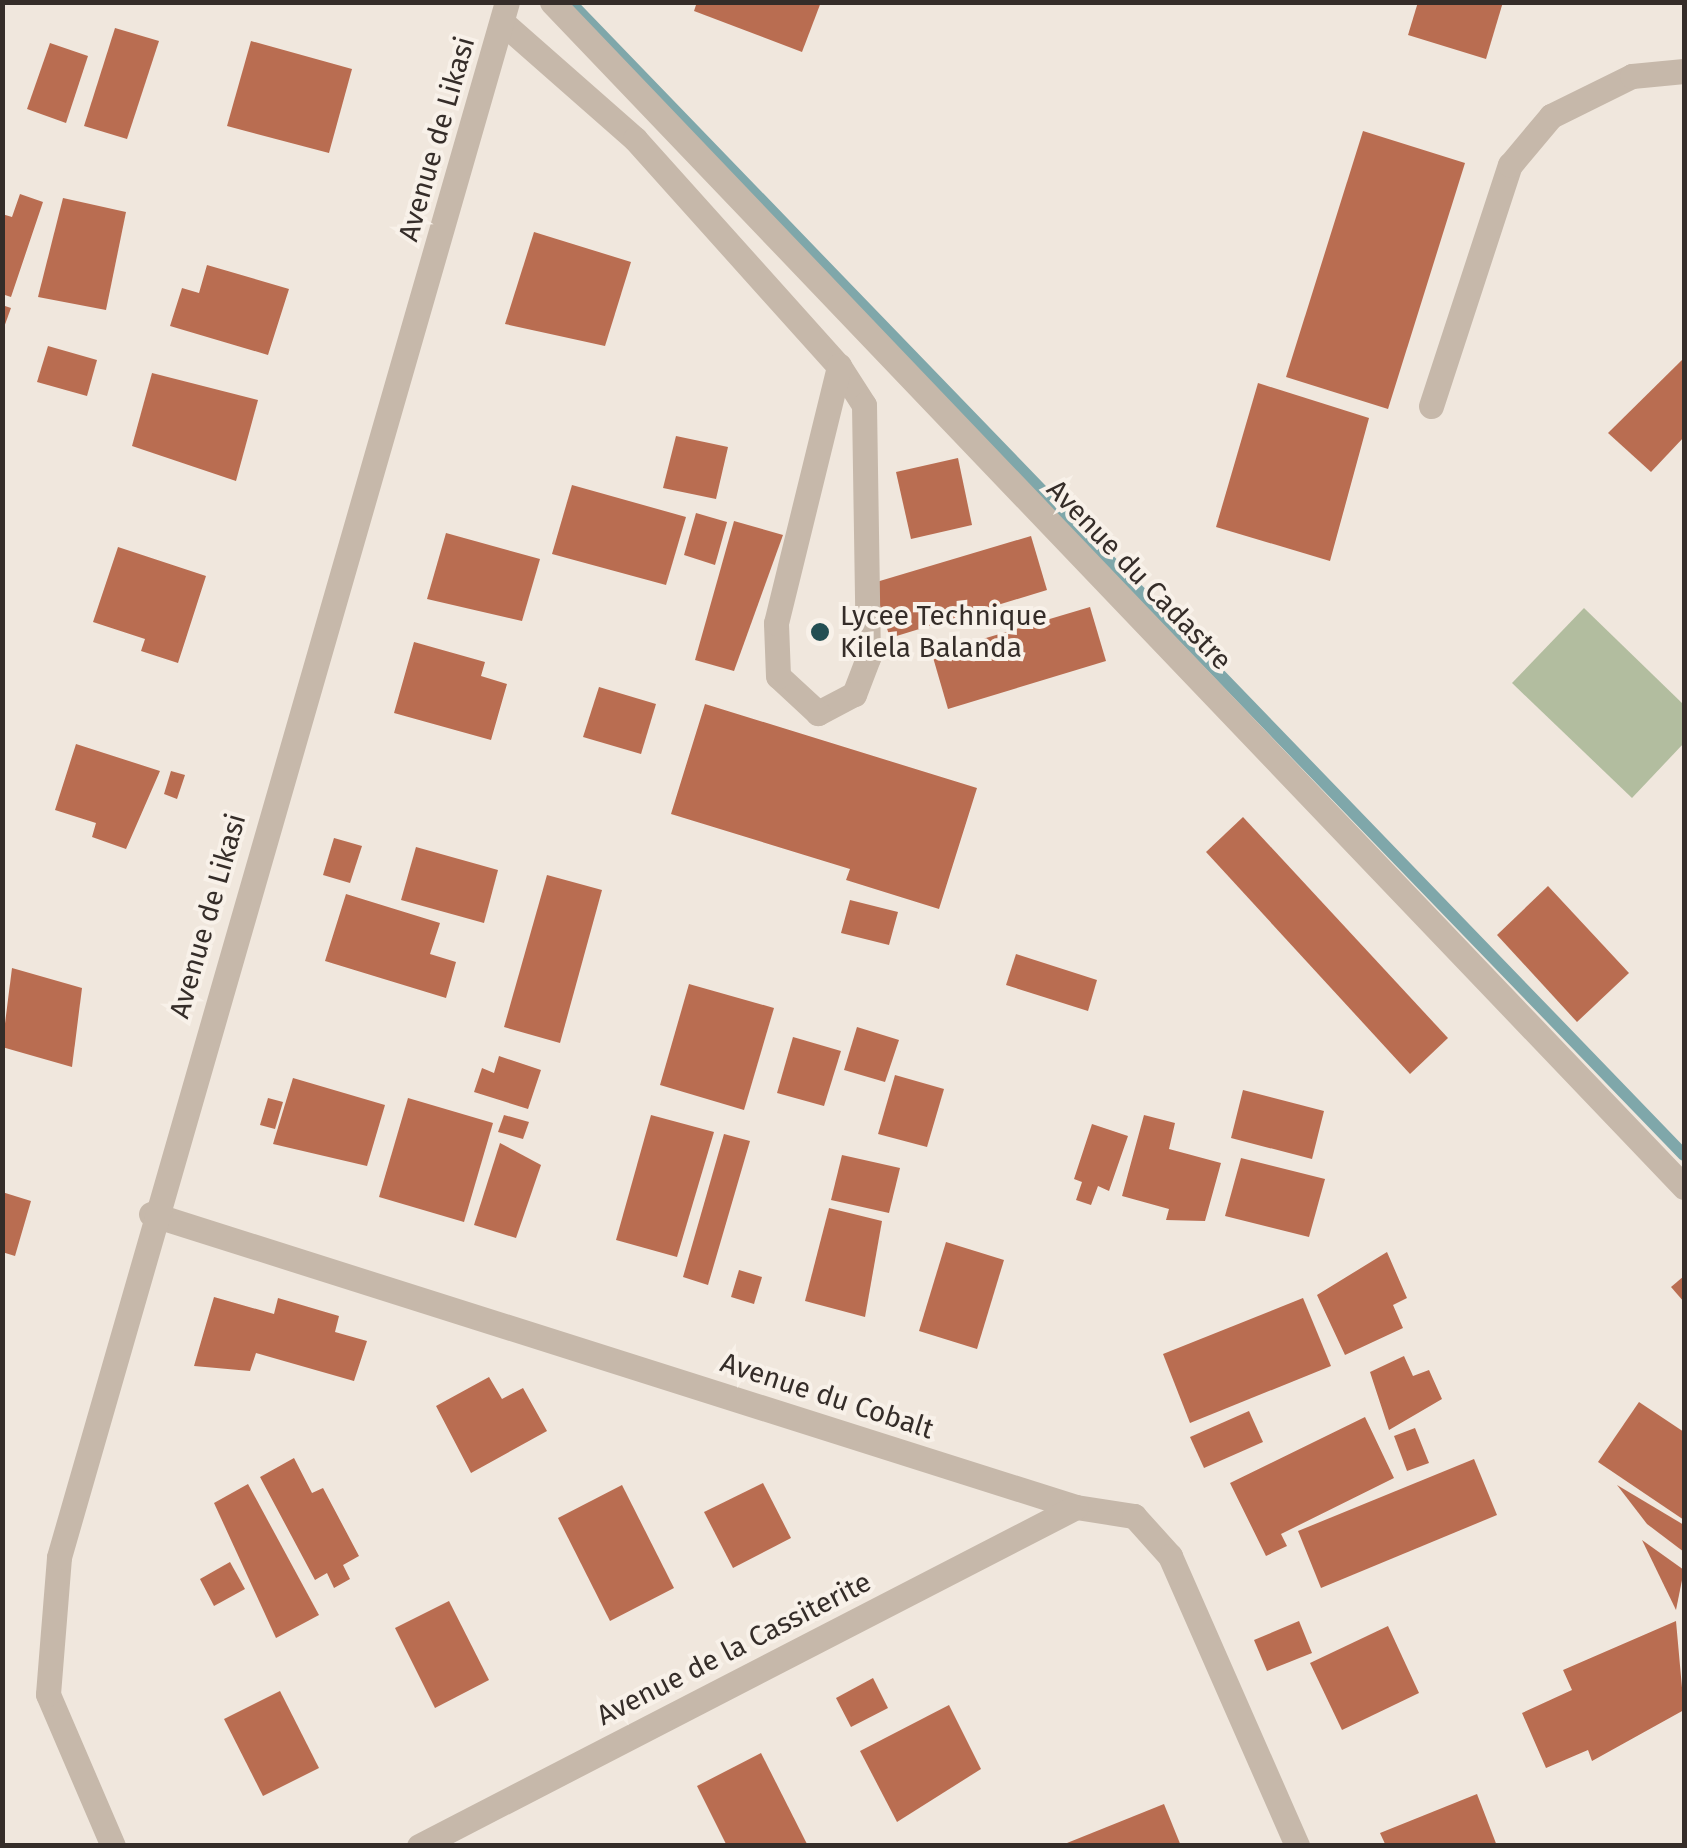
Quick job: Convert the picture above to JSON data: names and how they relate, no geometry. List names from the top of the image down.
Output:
{
  "streets": {
    "street": [
      "Avenue de Likasi",
      "Avenue du Cadastre",
      "Avenue du Cobalt",
      "Avenue de la Cassiterite"
    ]
  },
  "crossings": [
    ["Avenue de Likasi", "Avenue du Cobalt"],
    ["Avenue du Cobalt", "Avenue de la Cassiterite"]
  ],
  "places": ["Lycee Technique Kilela Balanda"]
}
